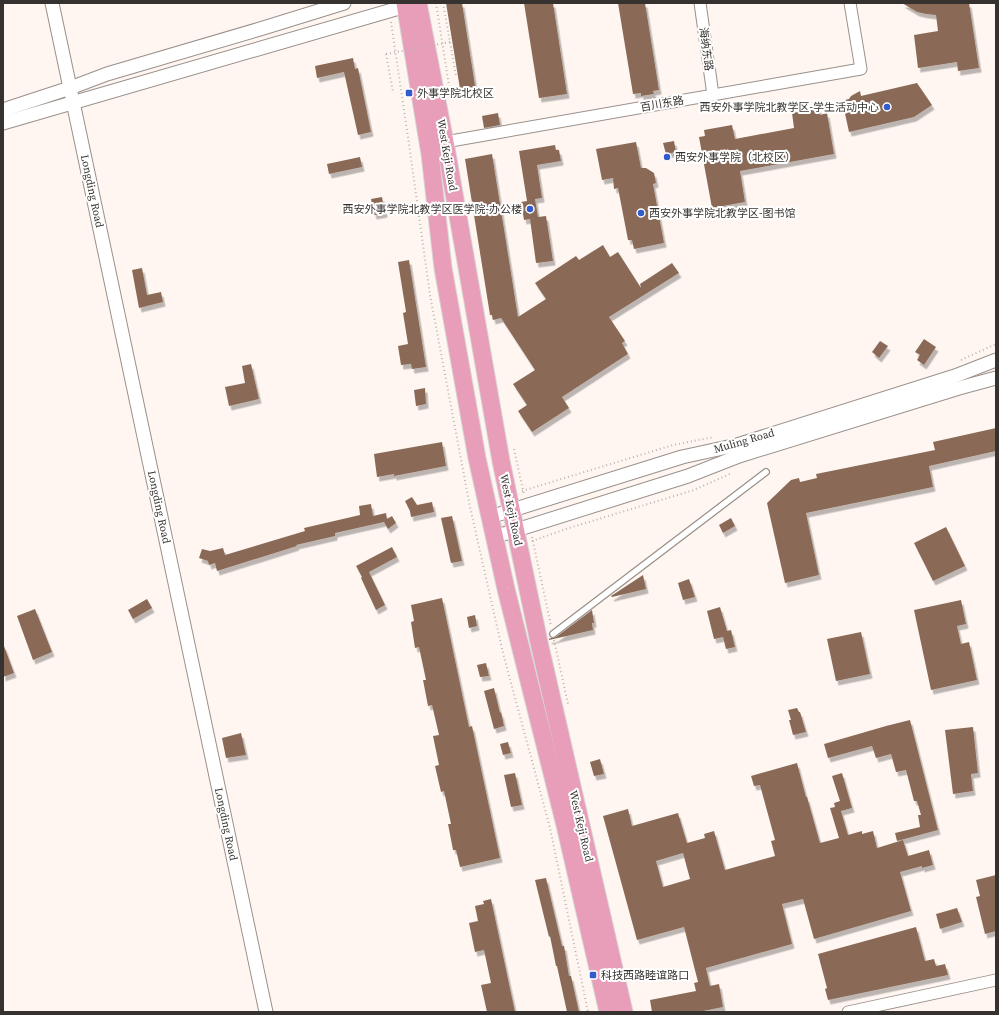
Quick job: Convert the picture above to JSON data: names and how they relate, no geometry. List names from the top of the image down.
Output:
{
  "streets": {
    "main road": ["West Keji Road"],
    "street": [
      "海纳东路",
      "百川东路",
      "Longding Road",
      "Muling Road"
    ]
  },
  "crossings": [
    ["海纳东路", "百川东路"],
    ["百川东路", "West Keji Road"],
    ["West Keji Road", "Muling Road"]
  ],
  "places": {
    "transit": ["外事学院北校区", "科技西路睦谊路口"],
    "other": [
      "西安外事学院北教学区-学生活动中心",
      "西安外事学院（北校区）",
      "西安外事学院北教学区医学院-办公楼",
      "西安外事学院北教学区-图书馆"
    ]
  }
}
